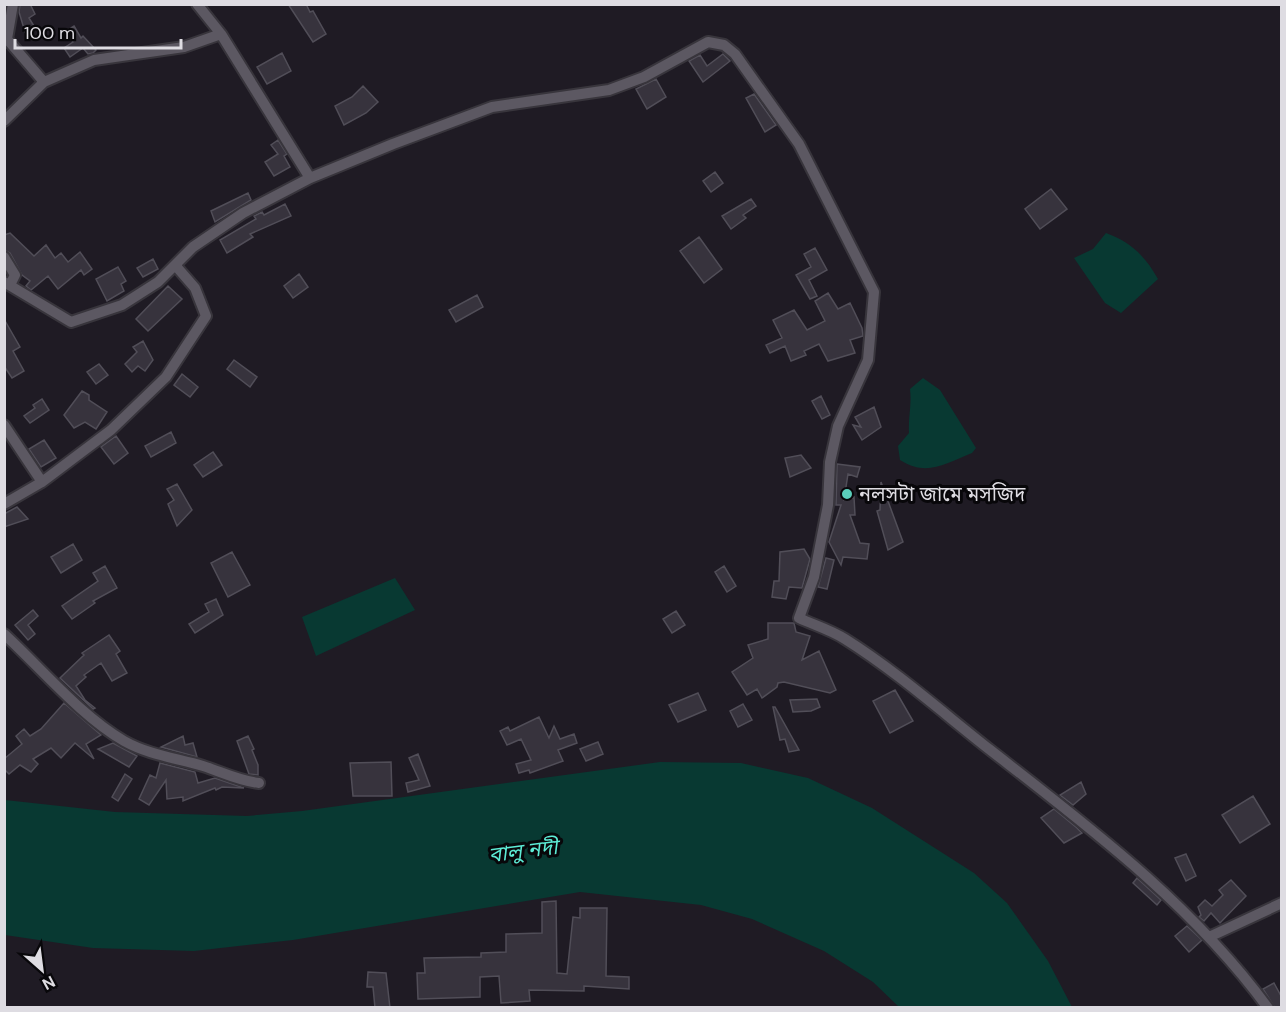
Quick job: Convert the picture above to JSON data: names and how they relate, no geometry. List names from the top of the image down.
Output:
{
  "water": ["বালু নদী"],
  "places": ["নলসটা জামে মসজিদ"],
  "scale_bar": "100 m",
  "north": "bottom right"
}
